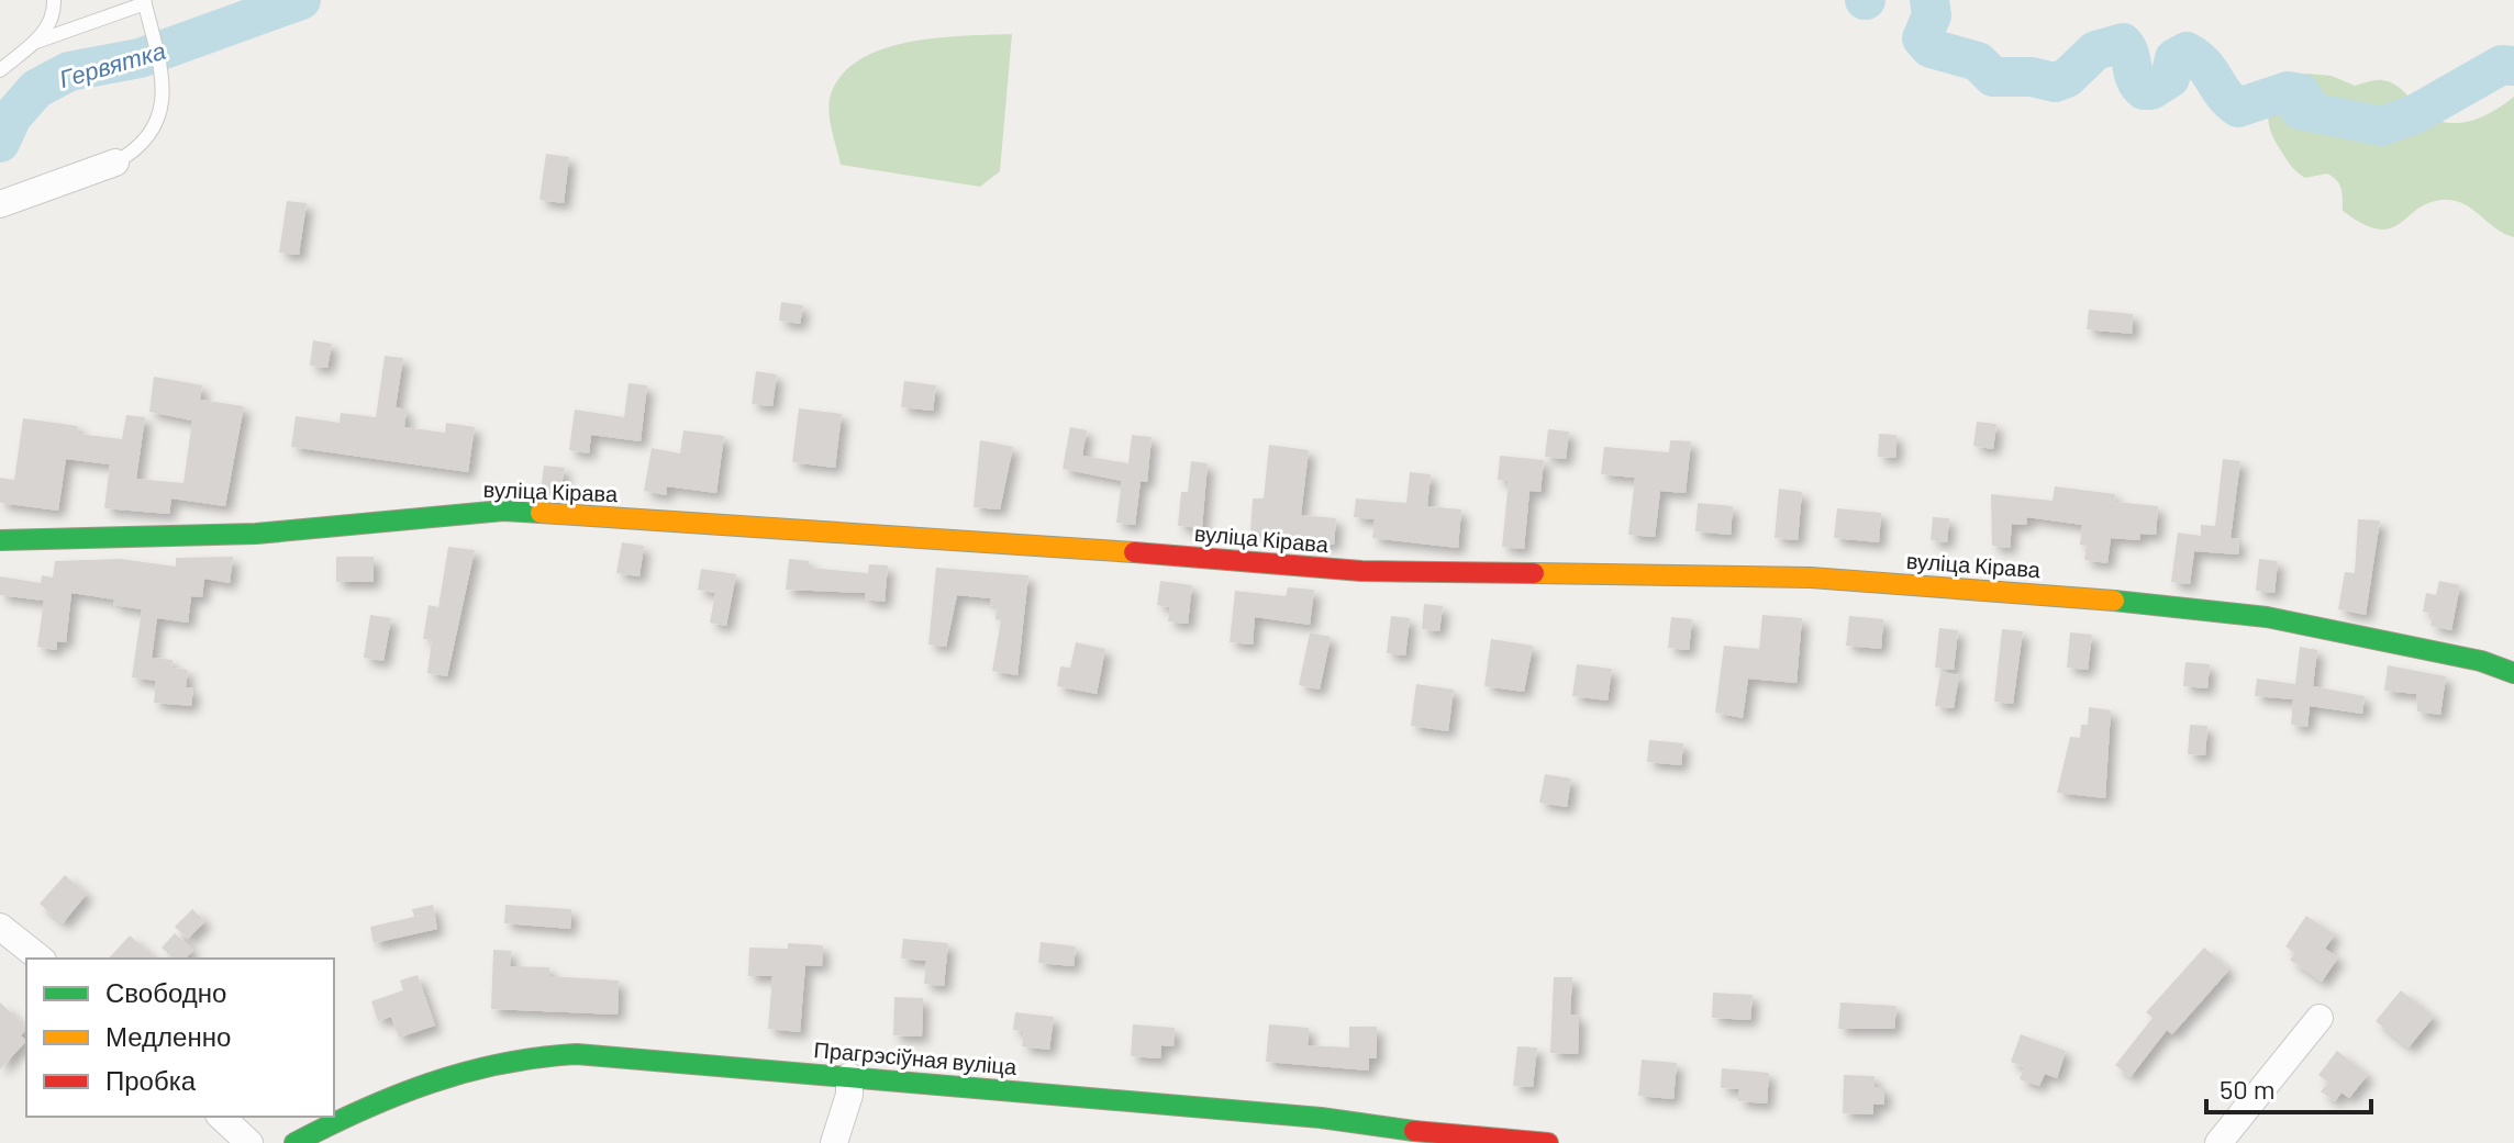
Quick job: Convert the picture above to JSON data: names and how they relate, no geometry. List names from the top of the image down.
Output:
{
  "streets": {
    "street": ["вуліца Кірава", "Прагрэсіўная вуліца"]
  },
  "water": ["Гервятка"],
  "legend": ["Свободно", "Медленно", "Пробка"],
  "scale_bar": "50 m"
}
